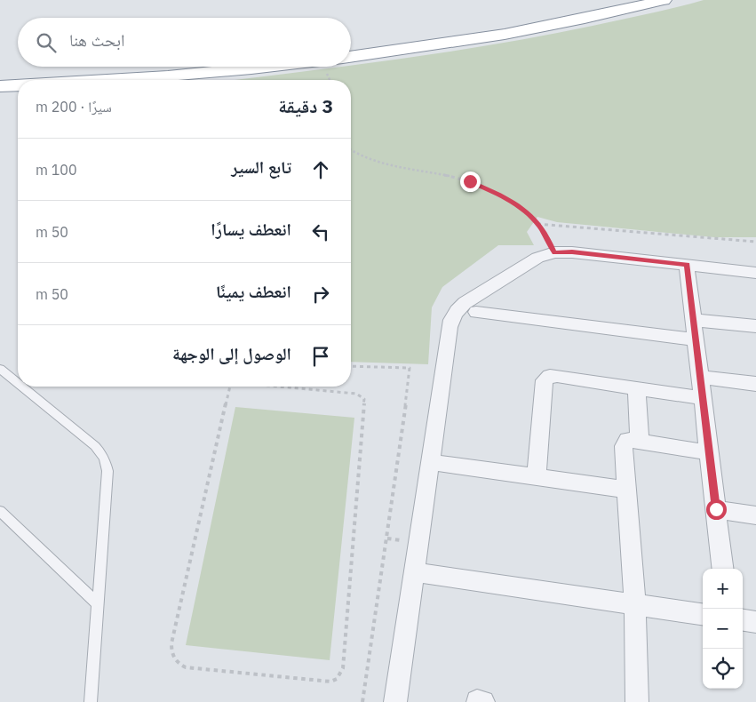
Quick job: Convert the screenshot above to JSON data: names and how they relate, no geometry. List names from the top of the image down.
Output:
{
  "page": {
    "search": "ابحث هنا",
    "heading": ["3 دقيقة", "سيرًا · 200 m"],
    "list": [
      ["تابع السير", "100 m"],
      ["انعطف يسارًا", "50 m"],
      ["انعطف يمينًا", "50 m"],
      "الوصول إلى الوجهة"
    ],
    "map_buttons": ["+", "−"]
  }
}
